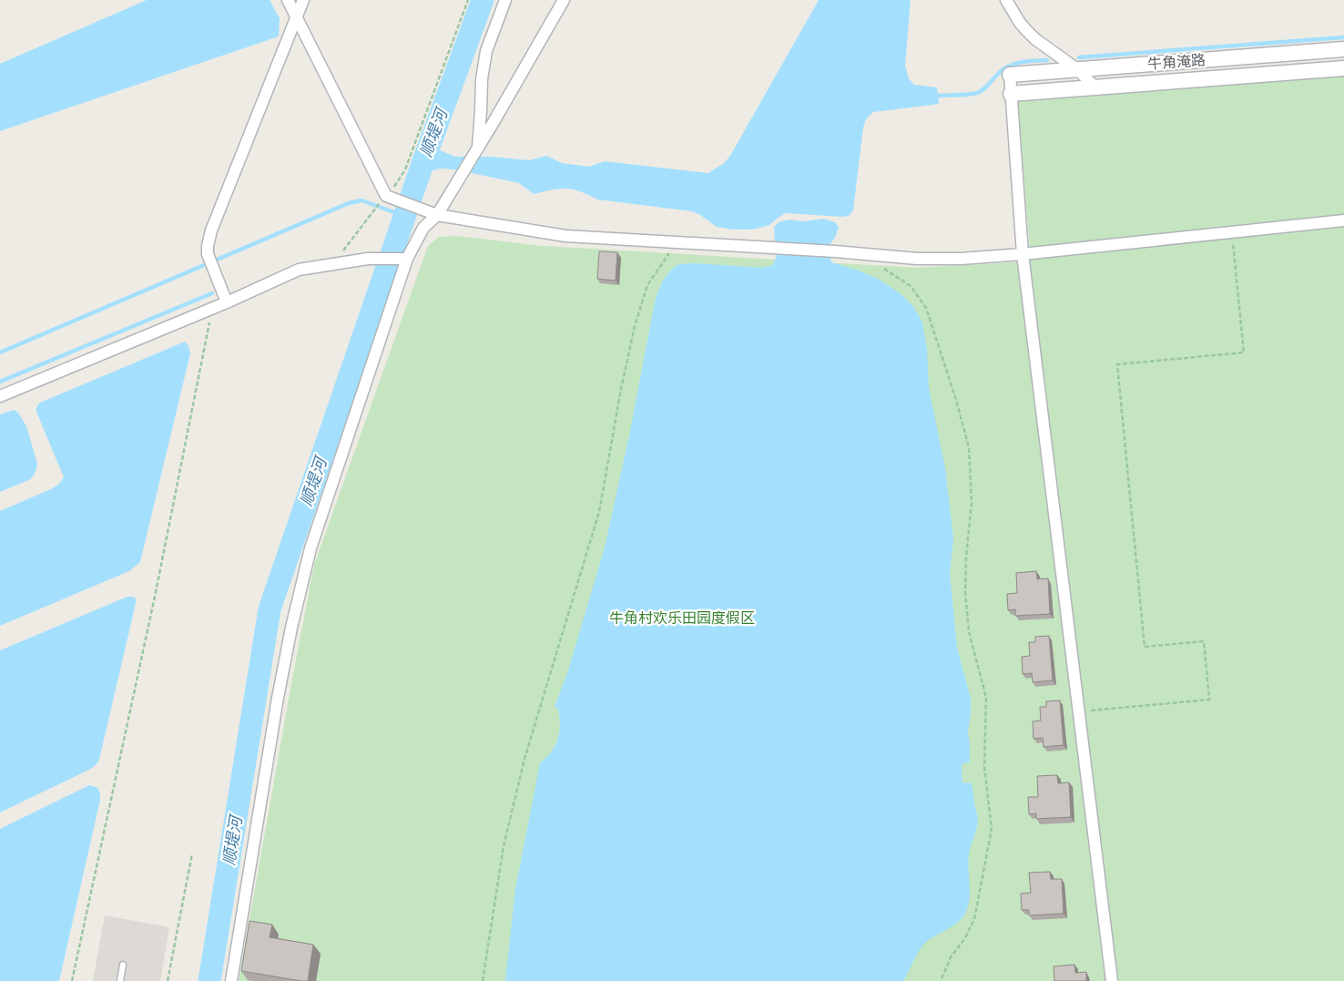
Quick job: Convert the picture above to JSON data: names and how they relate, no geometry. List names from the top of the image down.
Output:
{
  "streets": {
    "street": ["牛角淹路"]
  },
  "water": ["顺堤河"],
  "parks": ["牛角村欢乐田园度假区"]
}
